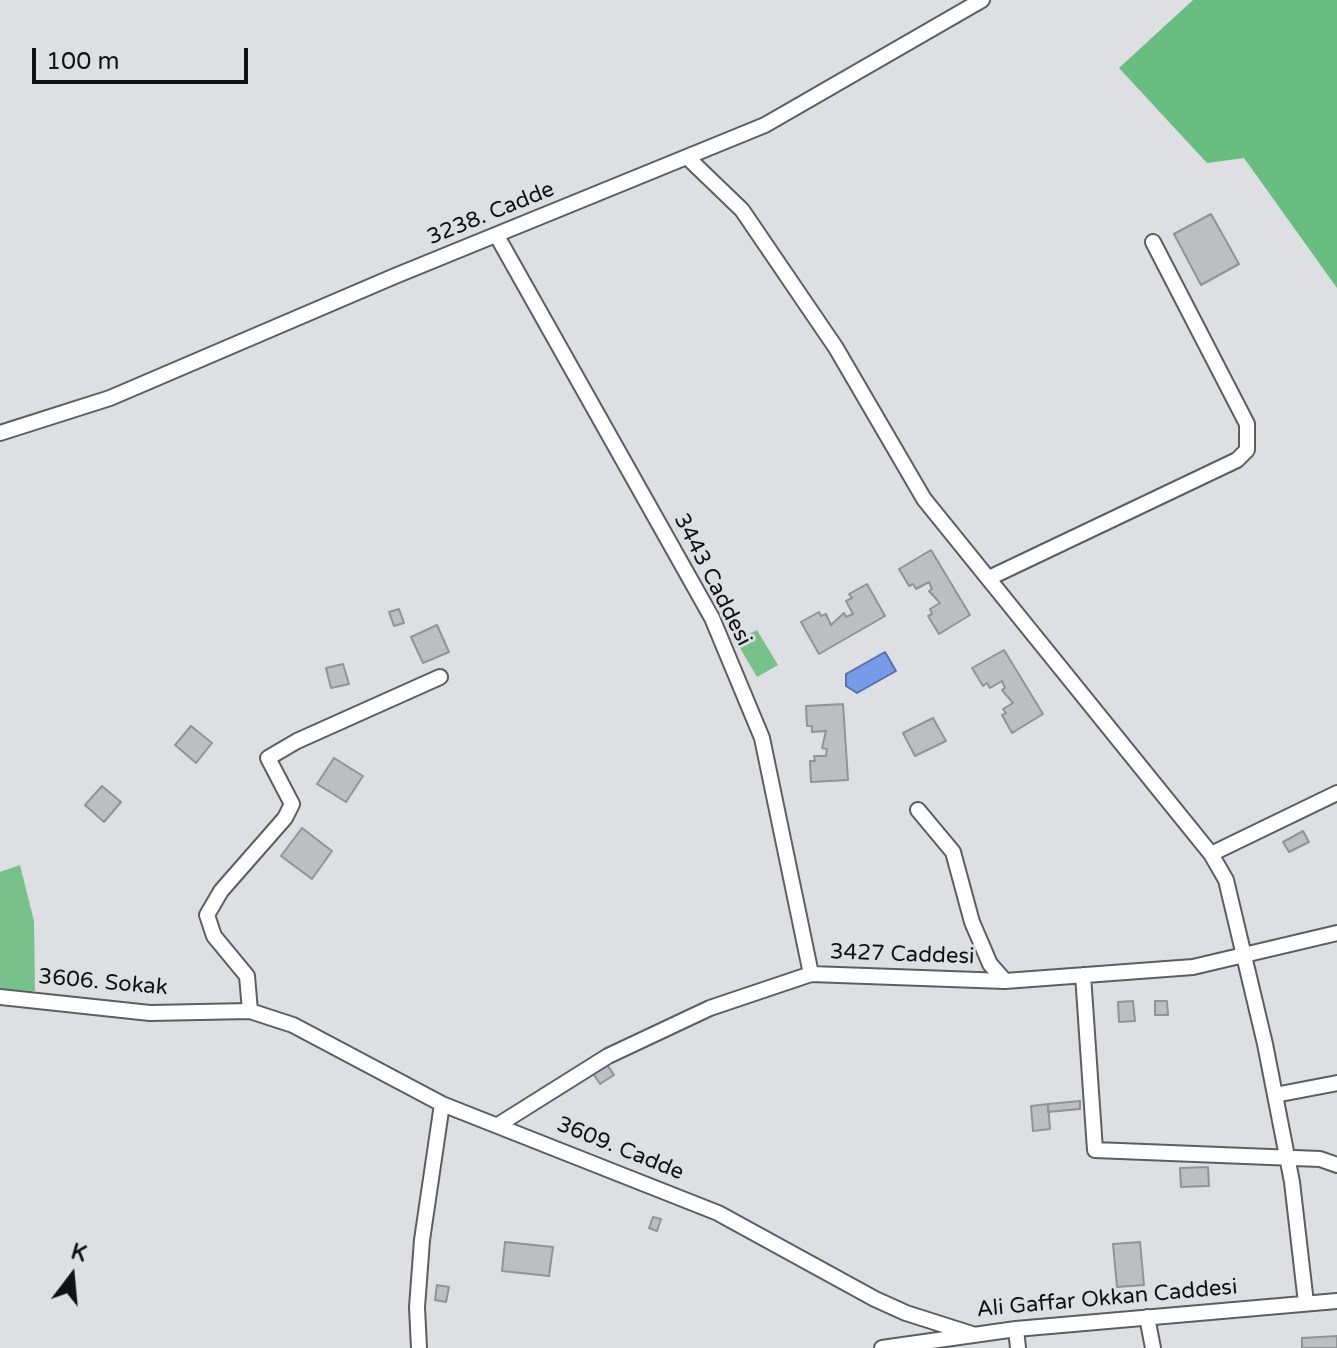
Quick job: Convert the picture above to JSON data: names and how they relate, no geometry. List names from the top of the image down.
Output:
{
  "streets": {
    "street": [
      "3238. Cadde",
      "3443 Caddesi",
      "3427 Caddesi",
      "3606. Sokak",
      "3609. Cadde",
      "Ali Gaffar Okkan Caddesi"
    ]
  },
  "crossings": [
    ["3238. Cadde", "3443 Caddesi"],
    ["3443 Caddesi", "3427 Caddesi"],
    ["3427 Caddesi", "3609. Cadde"],
    ["3606. Sokak", "3609. Cadde"],
    ["3609. Cadde", "Ali Gaffar Okkan Caddesi"]
  ],
  "scale_bar": "100 m",
  "north": "top"
}
